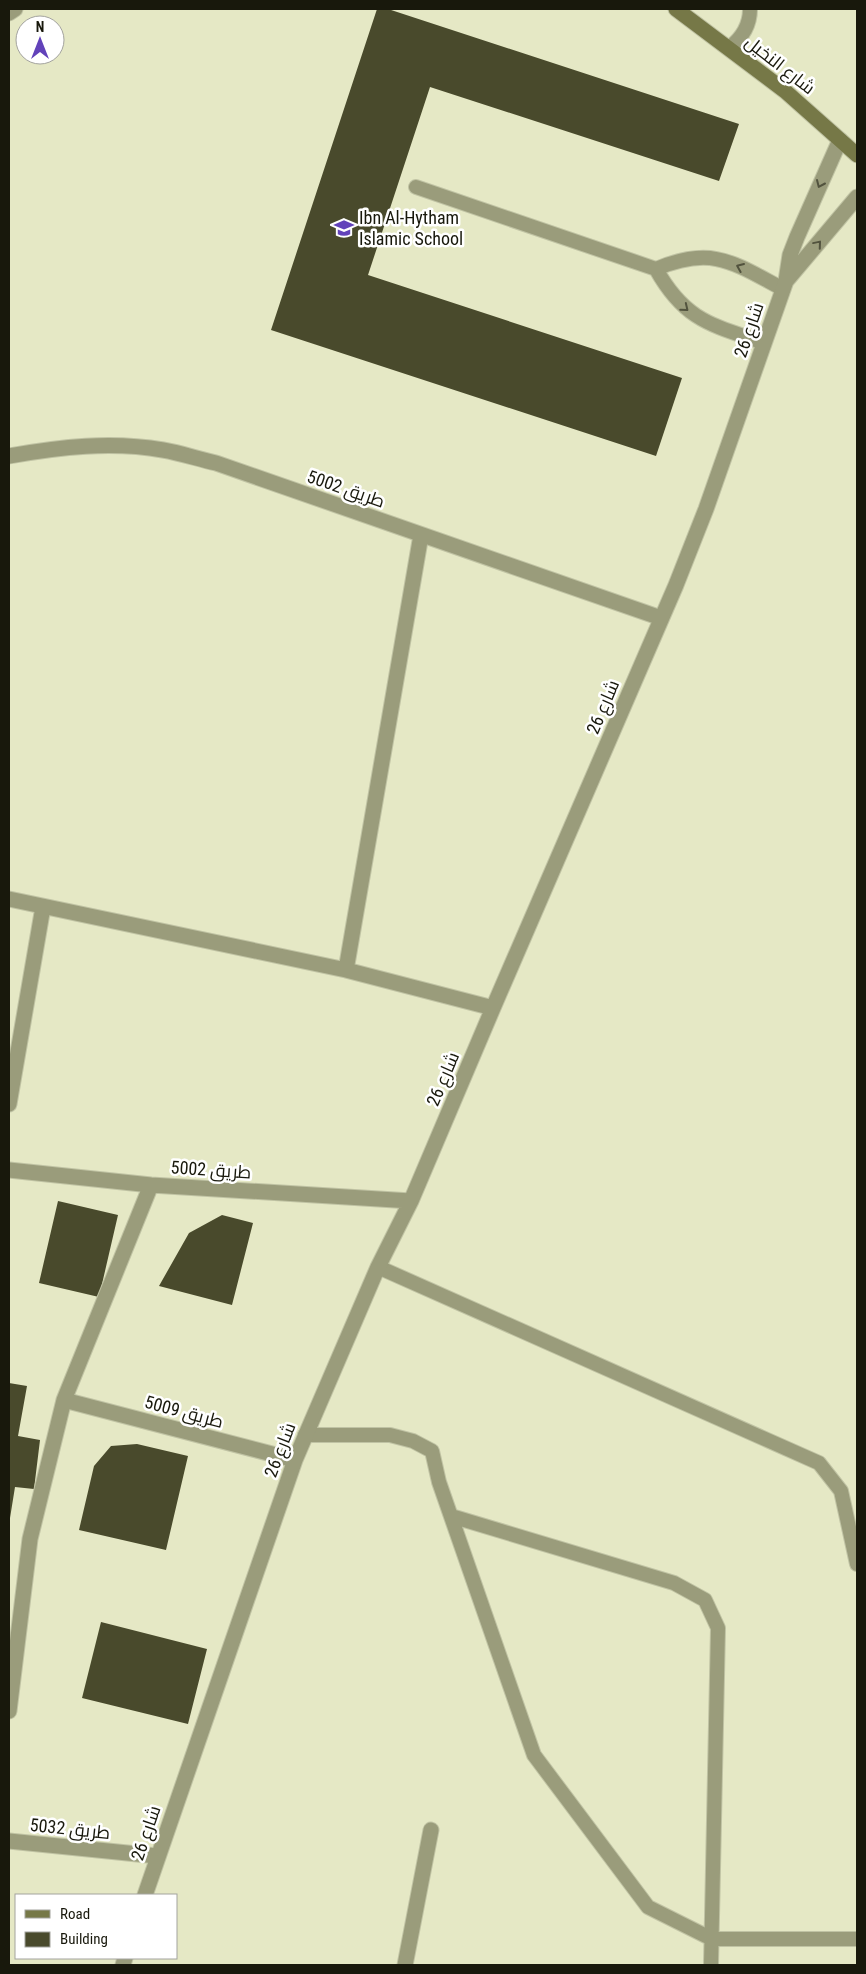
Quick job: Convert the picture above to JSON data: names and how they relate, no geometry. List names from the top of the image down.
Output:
{
  "streets": {
    "street": [
      "شارع النخيل",
      "شارع 26",
      "طريق 5002",
      "طريق 5009",
      "طريق 5032"
    ]
  },
  "crossings": [
    ["شارع النخيل", "شارع 26"],
    ["شارع 26", "طريق 5002"],
    ["شارع 26", "طريق 5009"],
    ["شارع 26", "طريق 5032"]
  ],
  "places": {
    "school or university": ["Ibn Al-Hytham Islamic School"]
  },
  "legend": ["Road", "Building"],
  "north": "top"
}
